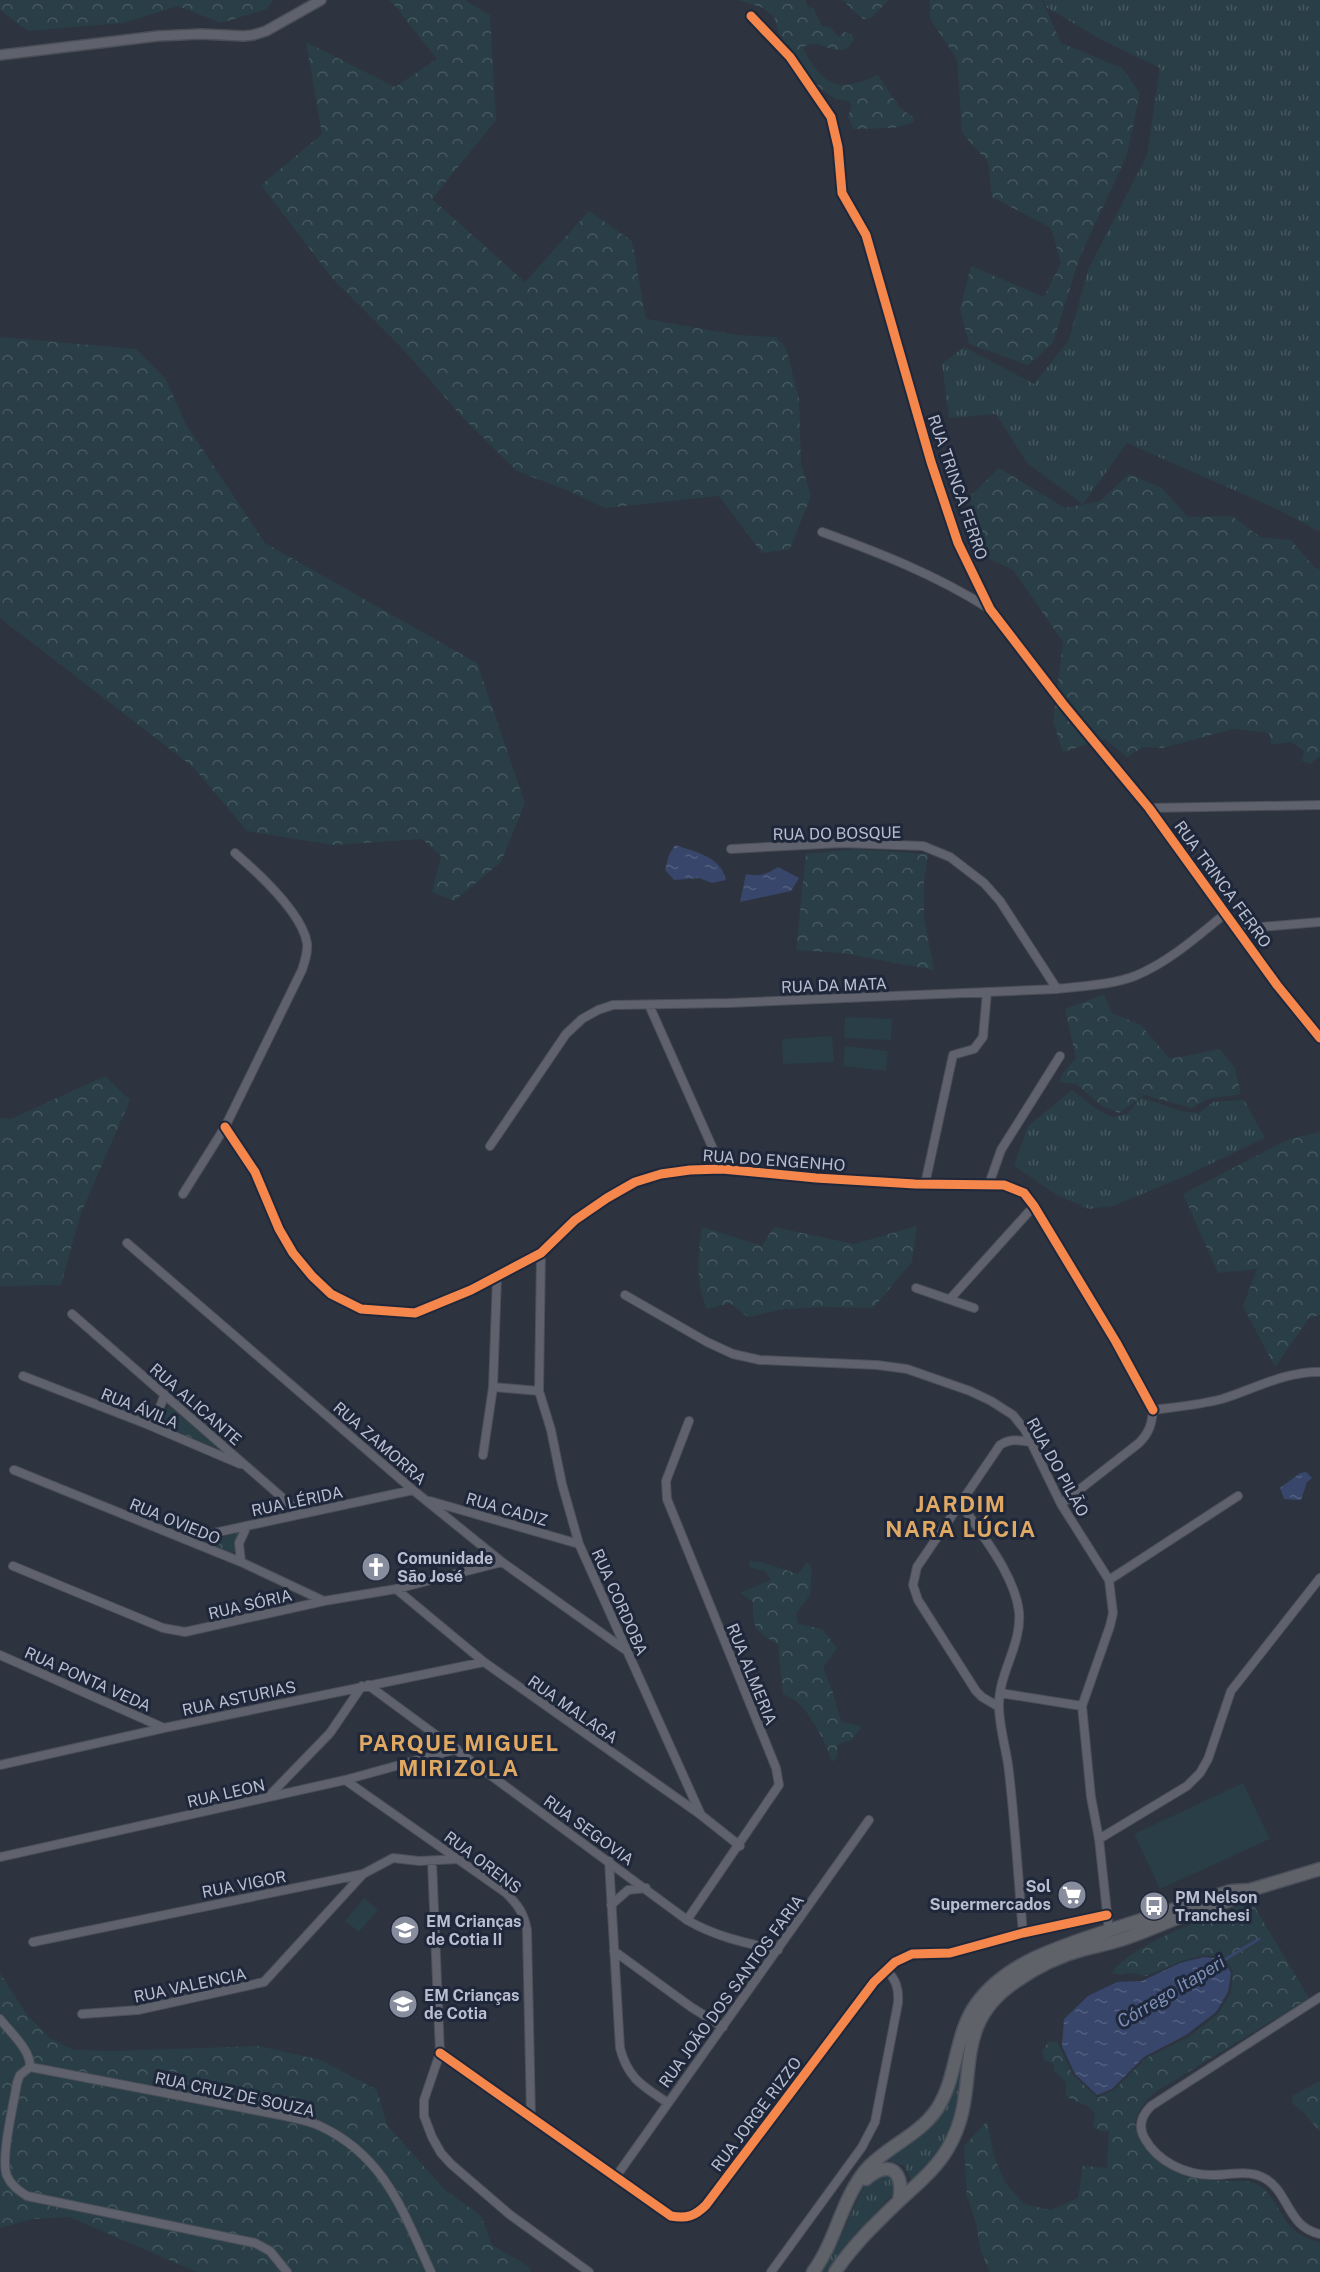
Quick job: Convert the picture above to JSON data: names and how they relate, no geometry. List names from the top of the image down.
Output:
{
  "streets": {
    "street": [
      "RUA TRINCA FERRO",
      "RUA DO BOSQUE",
      "RUA DA MATA",
      "RUA DO ENGENHO",
      "RUA ALICANTE",
      "RUA ÁVILA",
      "RUA ZAMORRA",
      "RUA DO PILÃO",
      "RUA LÉRIDA",
      "RUA CADIZ",
      "RUA OVIEDO",
      "RUA CORDOBA",
      "RUA SÓRIA",
      "RUA ALMERIA",
      "RUA PONTA VEDA",
      "RUA ASTURIAS",
      "RUA MALAGA",
      "RUA LEON",
      "RUA SEGOVIA",
      "RUA ORENS",
      "RUA VIGOR",
      "RUA VALENCIA",
      "RUA JOÃO DOS SANTOS FARIA",
      "RUA CRUZ DE SOUZA",
      "RUA JORGE RIZZO"
    ]
  },
  "crossings": [
    ["RUA TRINCA FERRO", "RUA DA MATA"],
    ["RUA DO BOSQUE", "RUA DA MATA"],
    ["RUA DO ENGENHO", "RUA CORDOBA"],
    ["RUA ALICANTE", "RUA ÁVILA"],
    ["RUA ALICANTE", "RUA LÉRIDA"],
    ["RUA ZAMORRA", "RUA LÉRIDA"],
    ["RUA ZAMORRA", "RUA CADIZ"],
    ["RUA ZAMORRA", "RUA CORDOBA"],
    ["RUA ZAMORRA", "RUA SÓRIA"],
    ["RUA DO PILÃO", "RUA JORGE RIZZO"],
    ["RUA LÉRIDA", "RUA OVIEDO"],
    ["RUA CADIZ", "RUA CORDOBA"],
    ["RUA OVIEDO", "RUA SÓRIA"],
    ["RUA CORDOBA", "RUA MALAGA"],
    ["RUA SÓRIA", "RUA MALAGA"],
    ["RUA ALMERIA", "RUA MALAGA"],
    ["RUA ALMERIA", "RUA SEGOVIA"],
    ["RUA PONTA VEDA", "RUA ASTURIAS"],
    ["RUA ASTURIAS", "RUA MALAGA"],
    ["RUA ASTURIAS", "RUA SEGOVIA"],
    ["RUA LEON", "RUA SEGOVIA"],
    ["RUA LEON", "RUA ORENS"],
    ["RUA SEGOVIA", "RUA JOÃO DOS SANTOS FARIA"],
    ["RUA ORENS", "RUA VIGOR"],
    ["RUA ORENS", "RUA JORGE RIZZO"],
    ["RUA VIGOR", "RUA VALENCIA"],
    ["RUA JOÃO DOS SANTOS FARIA", "RUA JORGE RIZZO"]
  ],
  "districts": ["JARDIM NARA LÚCIA", "PARQUE MIGUEL MIRIZOLA"],
  "water": ["Córrego Itaperi"],
  "places": {
    "church": ["Comunidade São José"],
    "supermarket": ["Sol Supermercados"],
    "bus stop": ["PM Nelson Tranchesi"],
    "school or university": ["EM Crianças de Cotia II", "EM Crianças de Cotia"]
  }
}
